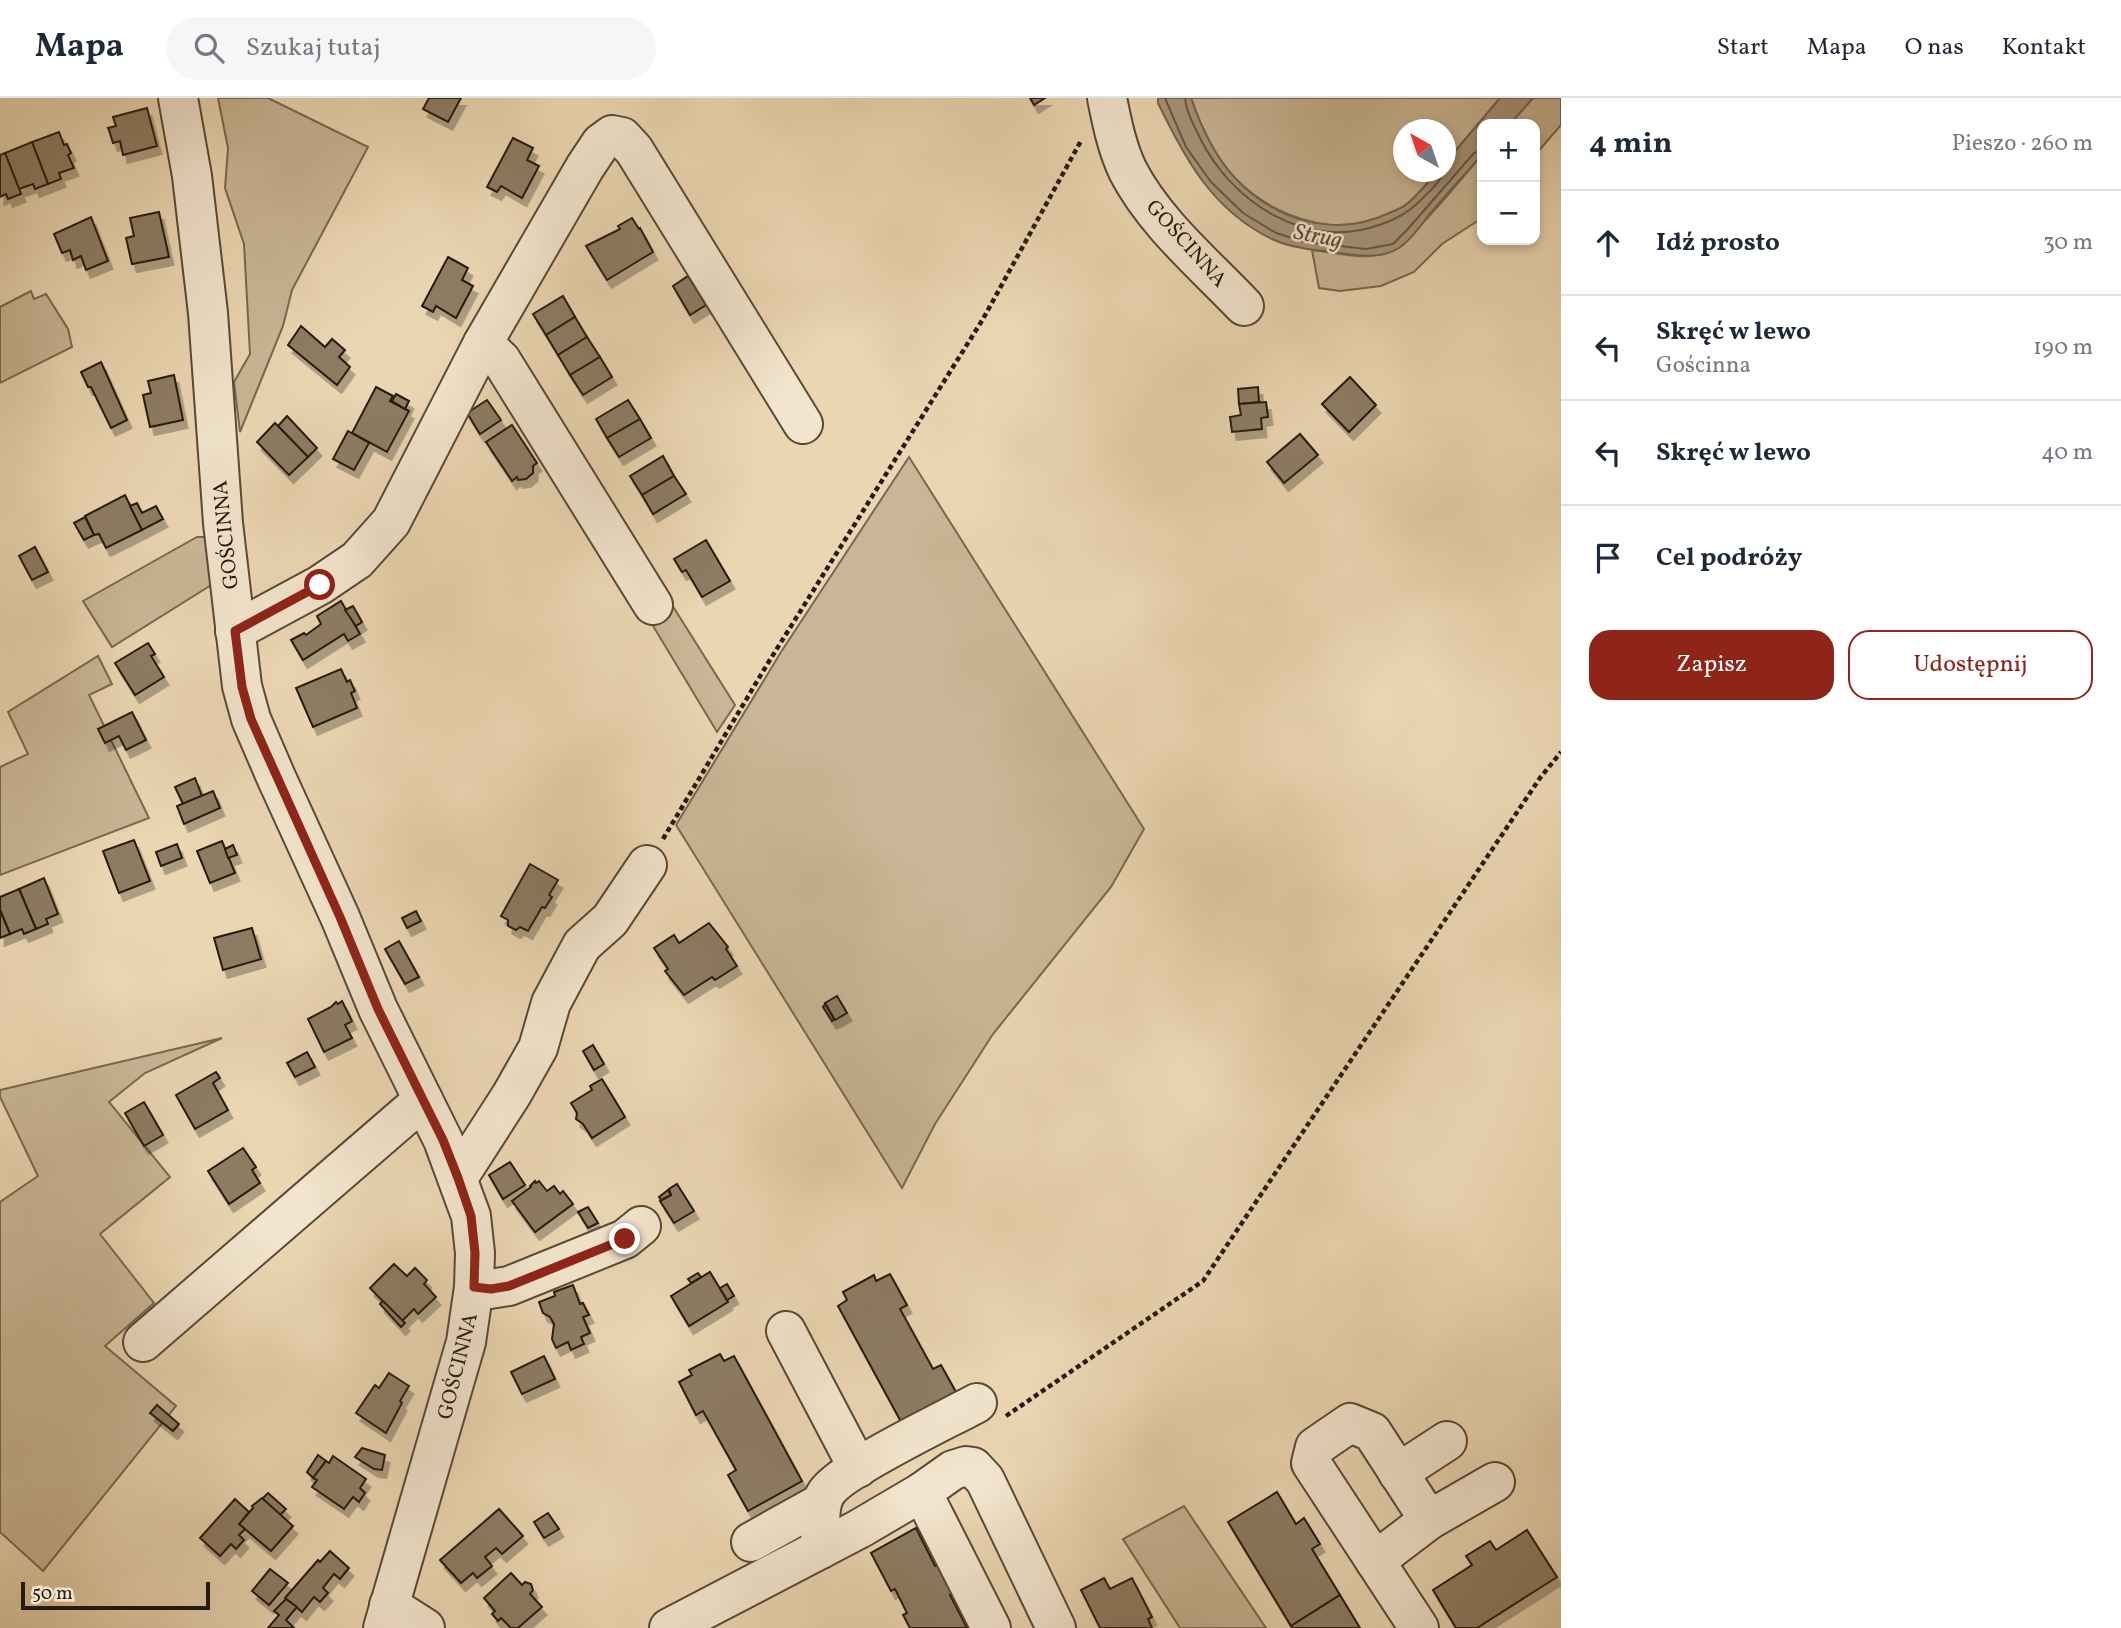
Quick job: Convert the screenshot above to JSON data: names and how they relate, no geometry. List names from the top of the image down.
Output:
{
  "streets": {
    "street": ["GOŚCINNA"]
  },
  "water": ["Strug"],
  "scale_bar": "50 m",
  "north": "top left",
  "page": {
    "header": "Mapa",
    "search": "Szukaj tutaj",
    "nav": [
      "Start",
      "Mapa",
      "O nas",
      "Kontakt"
    ],
    "heading": ["4 min", "Pieszo · 260 m"],
    "map_buttons": ["+", "−"],
    "list": [
      ["Idź prosto", "30 m"],
      ["Skręć w lewo", "Gościnna", "190 m"],
      ["Skręć w lewo", "40 m"],
      "Cel podróży"
    ],
    "buttons": ["Zapisz", "Udostępnij"],
    "scale": "50 m"
  }
}
